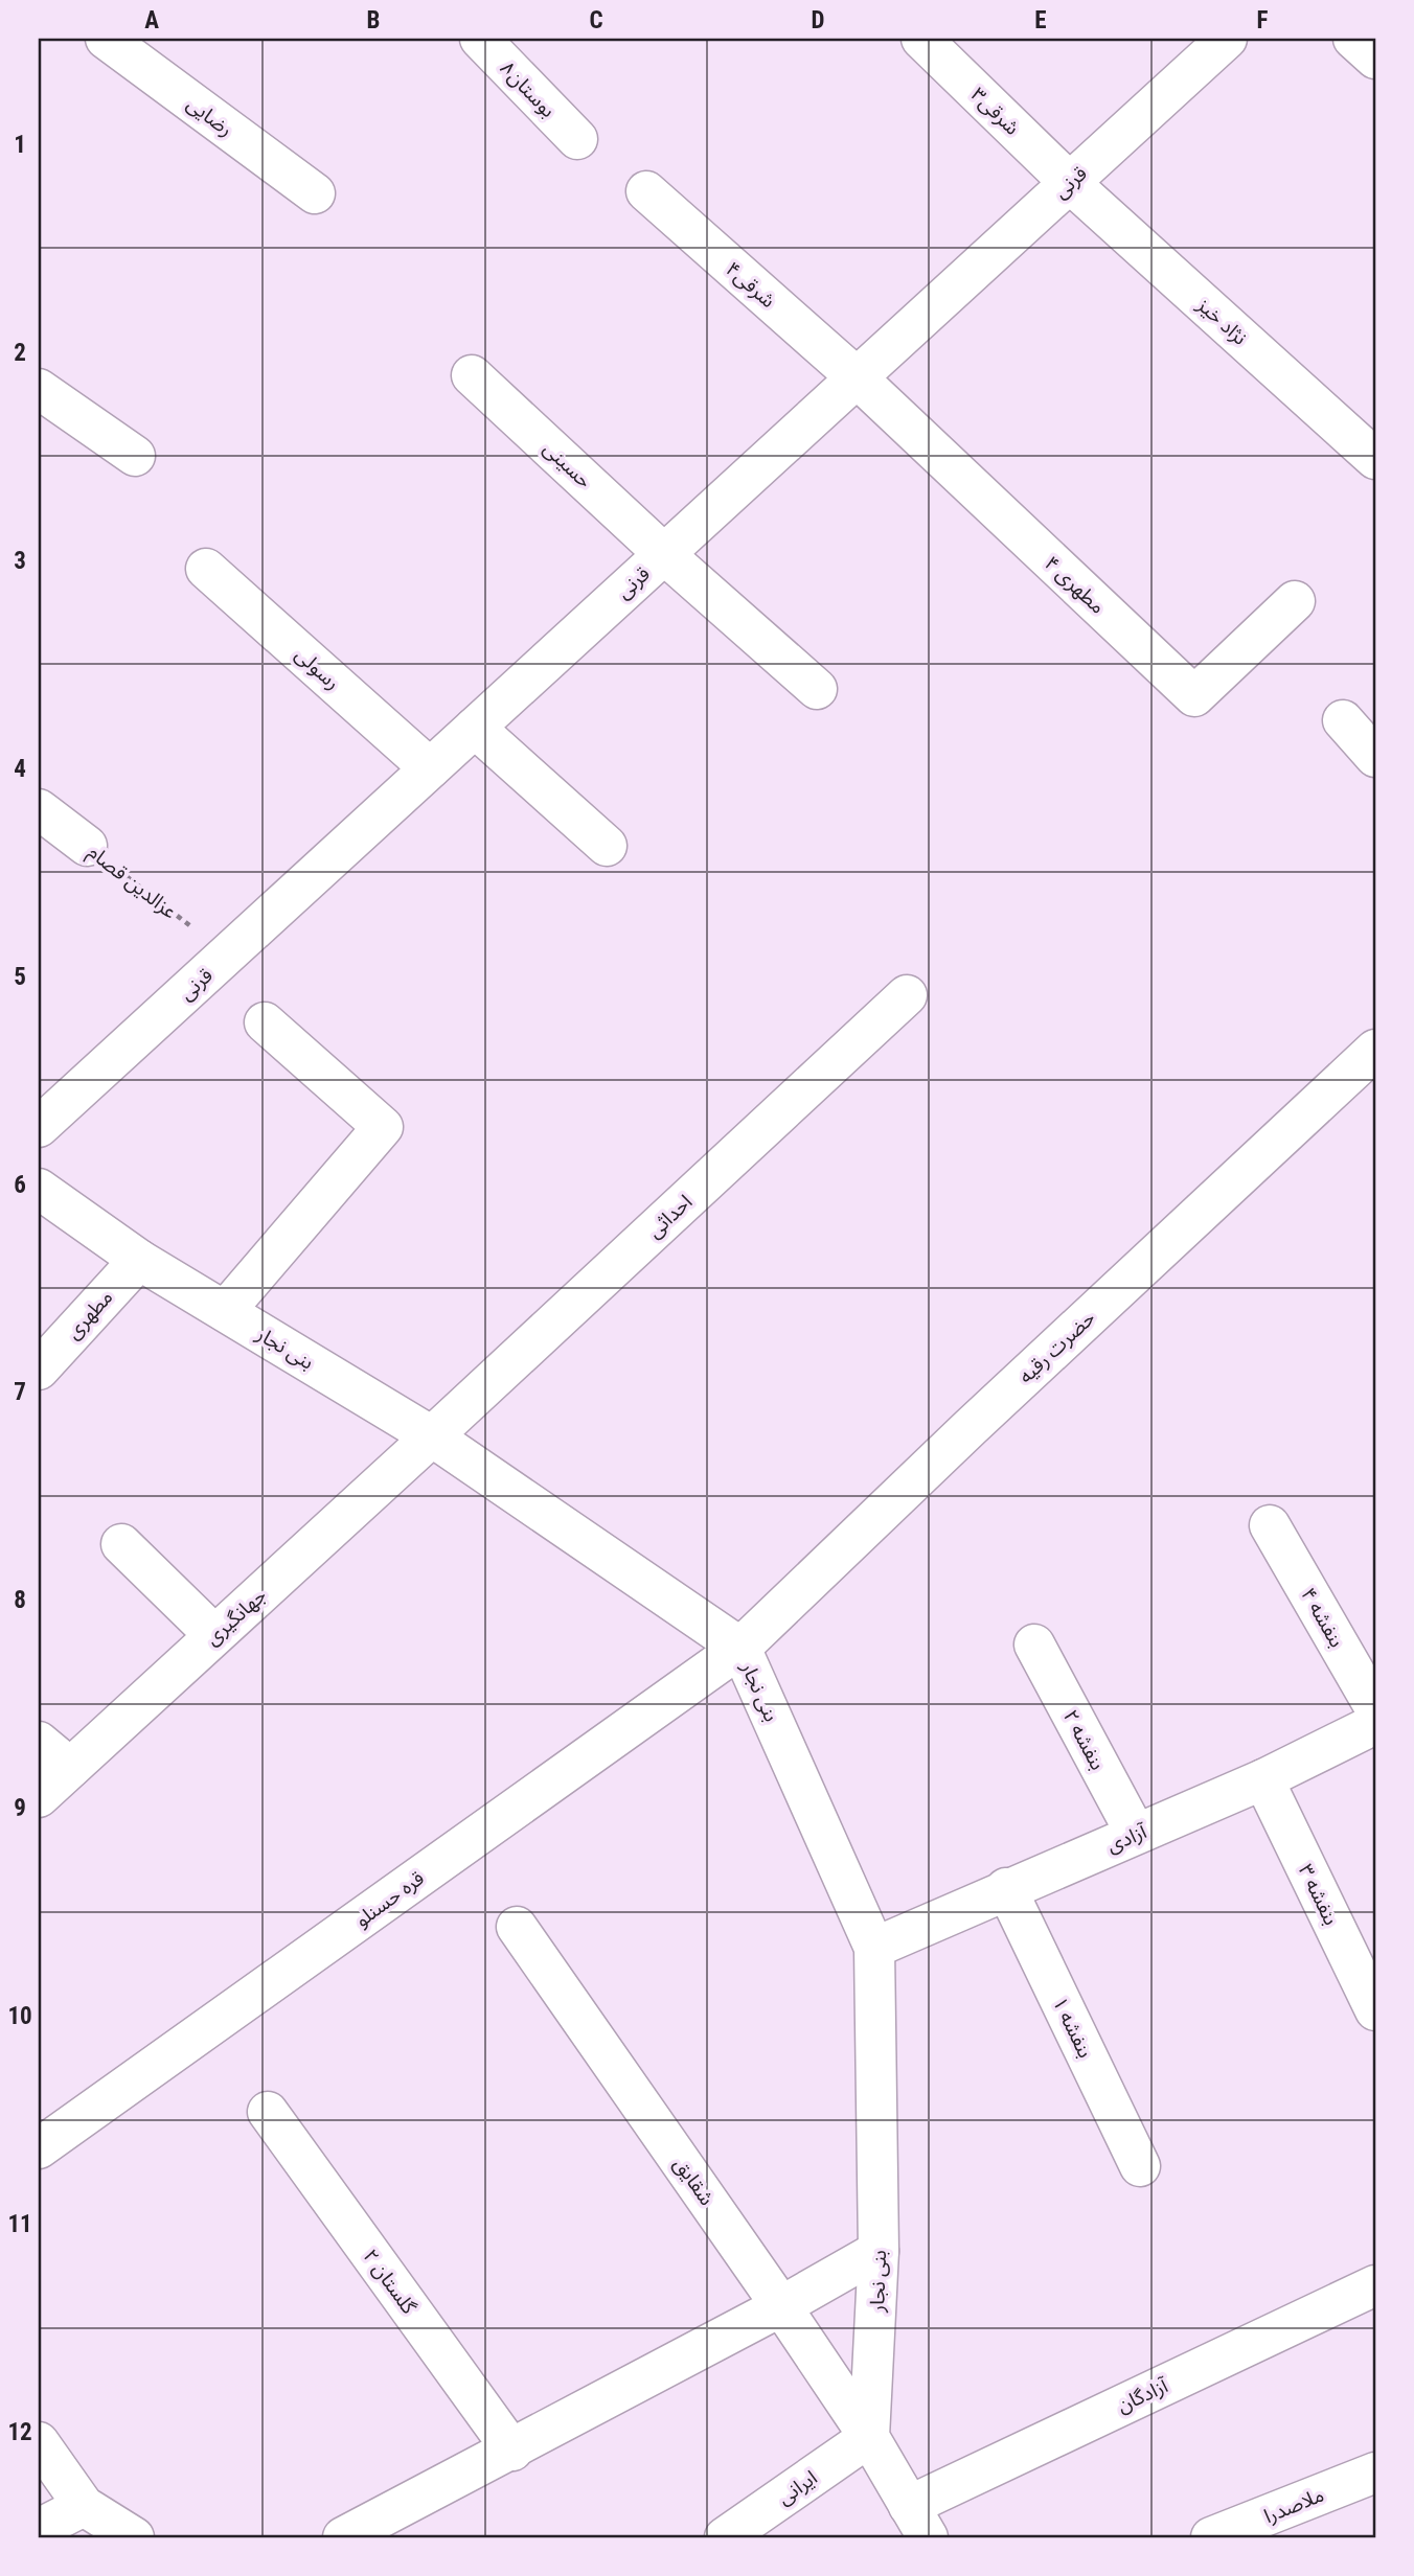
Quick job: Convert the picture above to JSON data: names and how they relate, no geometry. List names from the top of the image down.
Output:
{
  "streets": {
    "street": [
      "بوستان۸",
      "۳شرقی",
      "رضایی",
      "قرنی",
      "۴شرقی",
      "نژاد خیز",
      "حسینی",
      "مطهری ۴",
      "رسولی",
      "عزالدین قصام",
      "احداثی",
      "مطهری",
      "حضرت رقیه",
      "بنی نجار",
      "جهانگیری",
      "بنفشه ۴",
      "بنفشه ۲",
      "آزادی",
      "بنفشه ۳",
      "قره حسنلو",
      "بنفشه ۱",
      "شقایق",
      "گلستان ۲",
      "آزادگان",
      "ایرانی",
      "ملاصدرا"
    ]
  },
  "crossings": [
    ["۳شرقی", "قرنی"],
    ["۳شرقی", "نژاد خیز"],
    ["قرنی", "۴شرقی"],
    ["قرنی", "نژاد خیز"],
    ["قرنی", "حسینی"],
    ["قرنی", "مطهری ۴"],
    ["قرنی", "رسولی"],
    ["قرنی", "عزالدین قصام"],
    ["۴شرقی", "مطهری ۴"],
    ["احداثی", "بنی نجار"],
    ["احداثی", "جهانگیری"],
    ["مطهری", "بنی نجار"],
    ["حضرت رقیه", "بنی نجار"],
    ["حضرت رقیه", "قره حسنلو"],
    ["بنی نجار", "جهانگیری"],
    ["بنی نجار", "آزادی"],
    ["بنی نجار", "قره حسنلو"],
    ["بنی نجار", "شقایق"],
    ["بنی نجار", "ایرانی"],
    ["بنفشه ۲", "آزادی"],
    ["آزادی", "بنفشه ۳"],
    ["آزادی", "بنفشه ۱"],
    ["شقایق", "ایرانی"]
  ],
  "grid": {
    "columns": [
      "A",
      "B",
      "C",
      "D",
      "E",
      "F"
    ],
    "rows": [
      "1",
      "2",
      "3",
      "4",
      "5",
      "6",
      "7",
      "8",
      "9",
      "10",
      "11",
      "12"
    ]
  }
}
